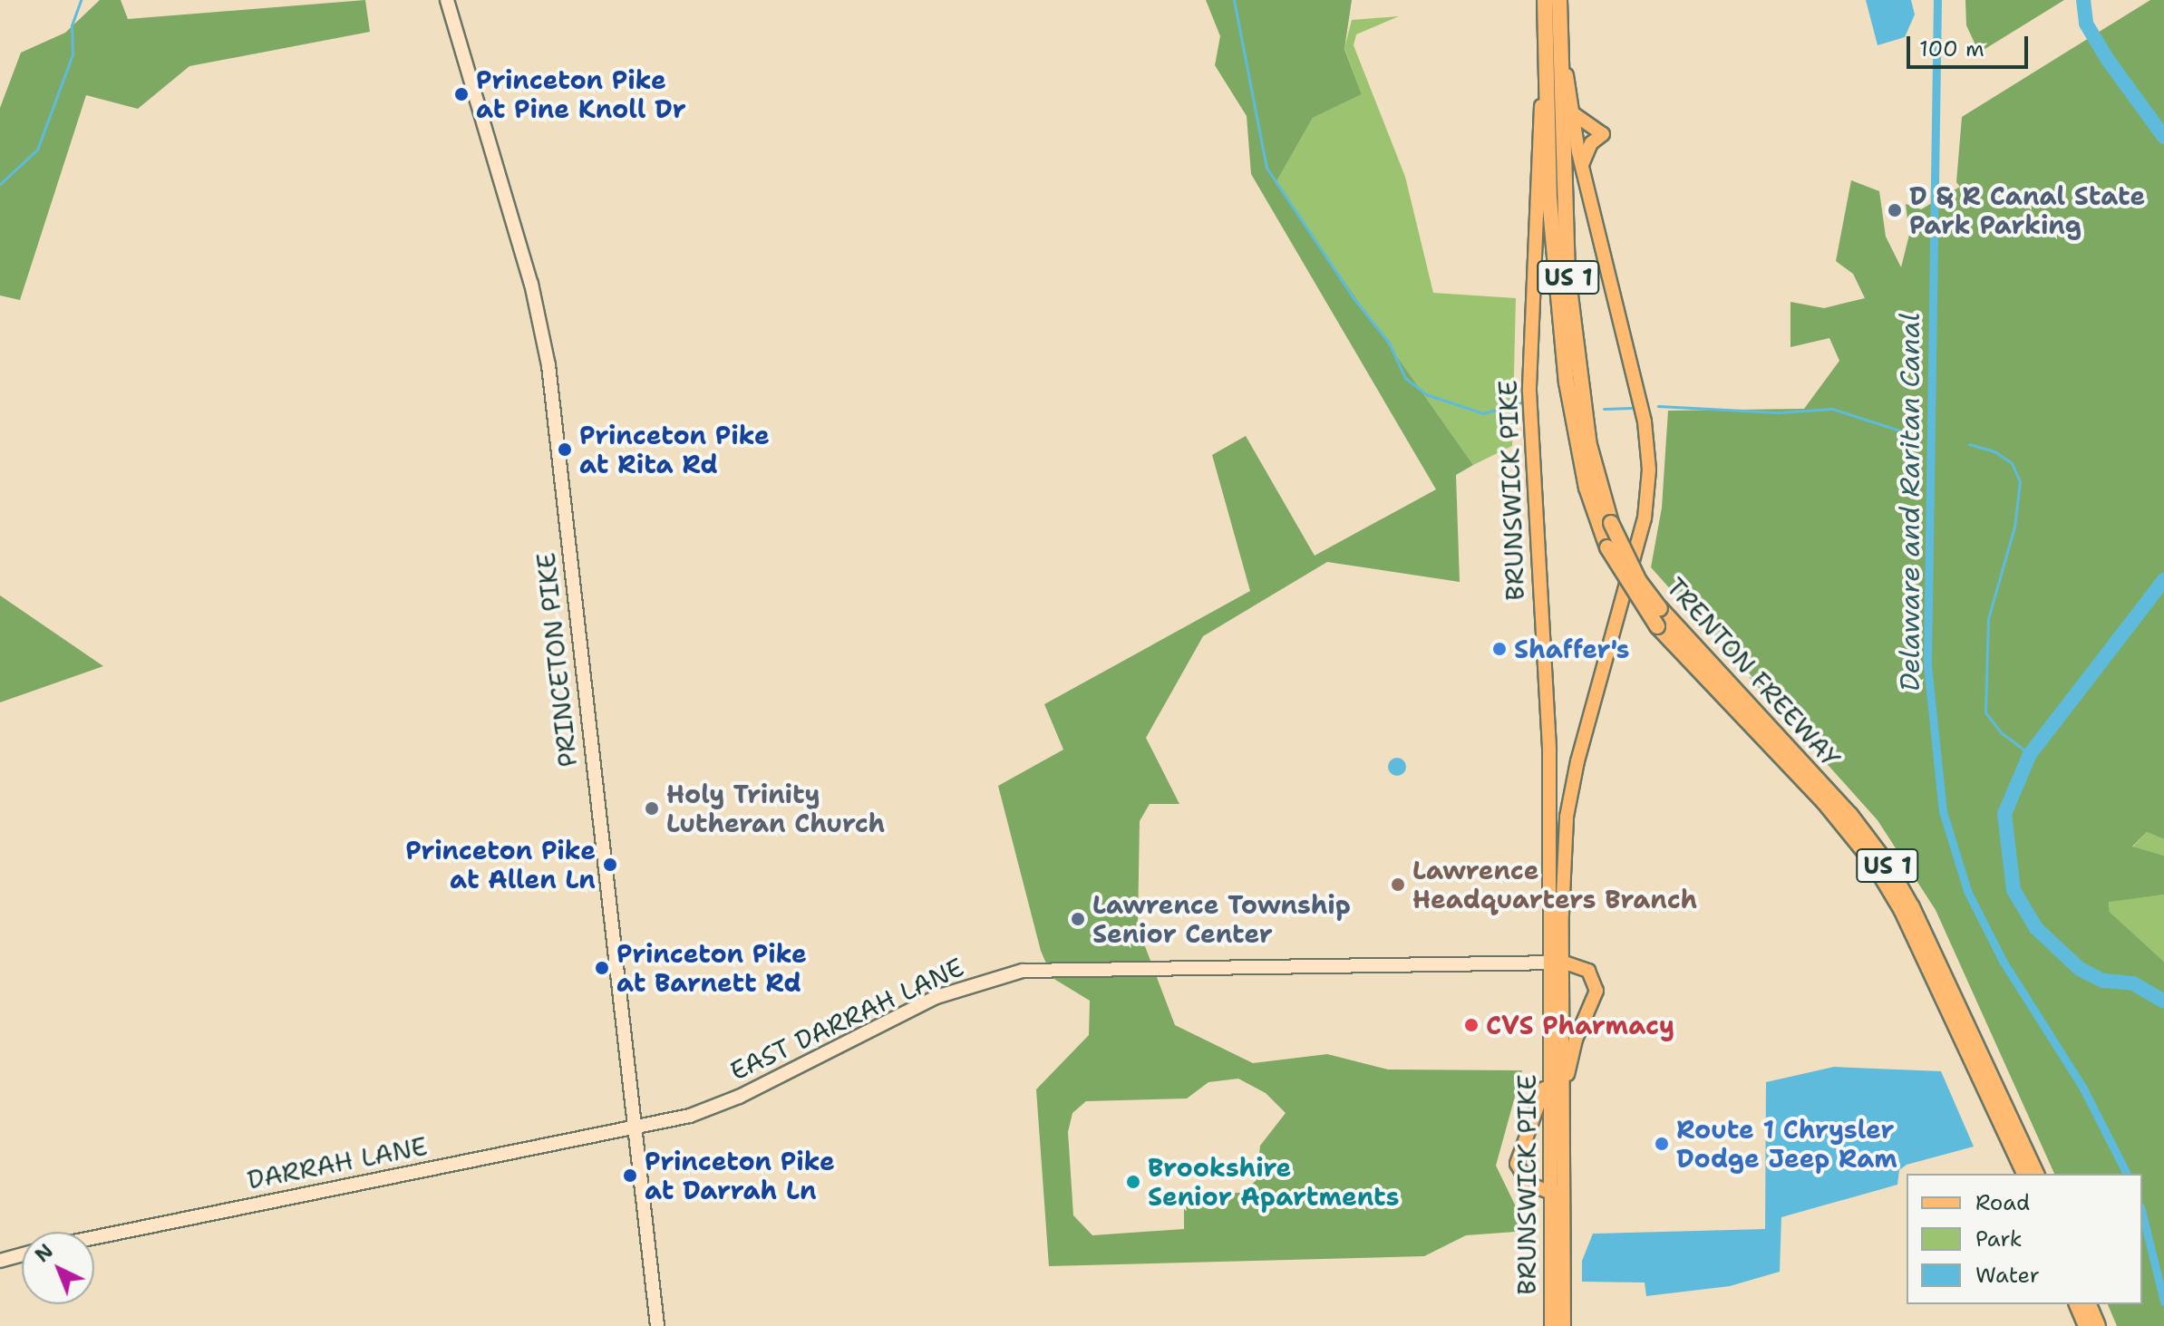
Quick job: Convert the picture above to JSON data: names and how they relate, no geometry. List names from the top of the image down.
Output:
{
  "streets": {
    "highway": ["US 1", "BRUNSWICK PIKE", "TRENTON FREEWAY"],
    "street": ["PRINCETON PIKE", "EAST DARRAH LANE", "DARRAH LANE"]
  },
  "crossings": [
    ["BRUNSWICK PIKE", "TRENTON FREEWAY"],
    ["BRUNSWICK PIKE", "EAST DARRAH LANE"],
    ["PRINCETON PIKE", "EAST DARRAH LANE"],
    ["PRINCETON PIKE", "DARRAH LANE"],
    ["EAST DARRAH LANE", "DARRAH LANE"]
  ],
  "water": ["Delaware and Raritan Canal"],
  "places": [
    "Princeton Pike at Pine Knoll Dr",
    "D & R Canal State Park Parking",
    "Princeton Pike at Rita Rd",
    "Shaffer's",
    "Holy Trinity Lutheran Church",
    "Princeton Pike at Allen Ln",
    "Lawrence Headquarters Branch",
    "Lawrence Township Senior Center",
    "Princeton Pike at Barnett Rd",
    "CVS Pharmacy",
    "Route 1 Chrysler Dodge Jeep Ram",
    "Princeton Pike at Darrah Ln",
    "Brookshire Senior Apartments"
  ],
  "legend": ["Road", "Park", "Water"],
  "scale_bar": "100 m",
  "north": "top left"
}
